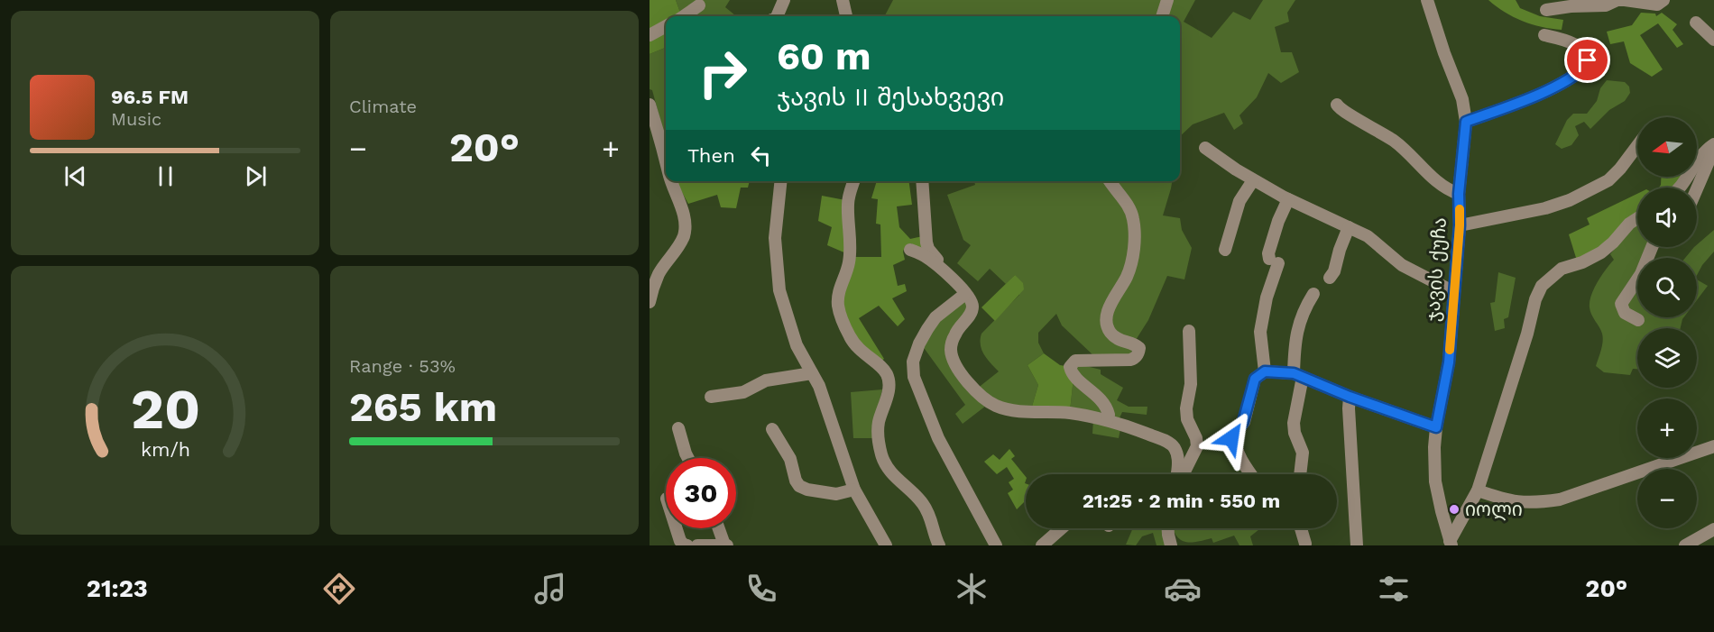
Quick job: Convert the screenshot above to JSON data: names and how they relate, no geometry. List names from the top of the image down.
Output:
{
  "streets": {
    "street": ["ჯავის ქუჩა"]
  },
  "places": ["იოლი"],
  "north": "left",
  "page": {
    "tile": [
      "Climate",
      ["Range · 53%", "265 km"]
    ],
    "turn": ["60 m", "ჯავის II შესახვევი"],
    "song": ["96.5 FM", "Music"],
    "map_buttons": ["+", "−"],
    "heat": ["−", "20°", "+"],
    "then": "Then",
    "limit": "30",
    "trip": "21:25 · 2 min · 550 m",
    "tabs": ["21:23", "20°"],
    "gauge": ["20", "km/h"]
  }
}
